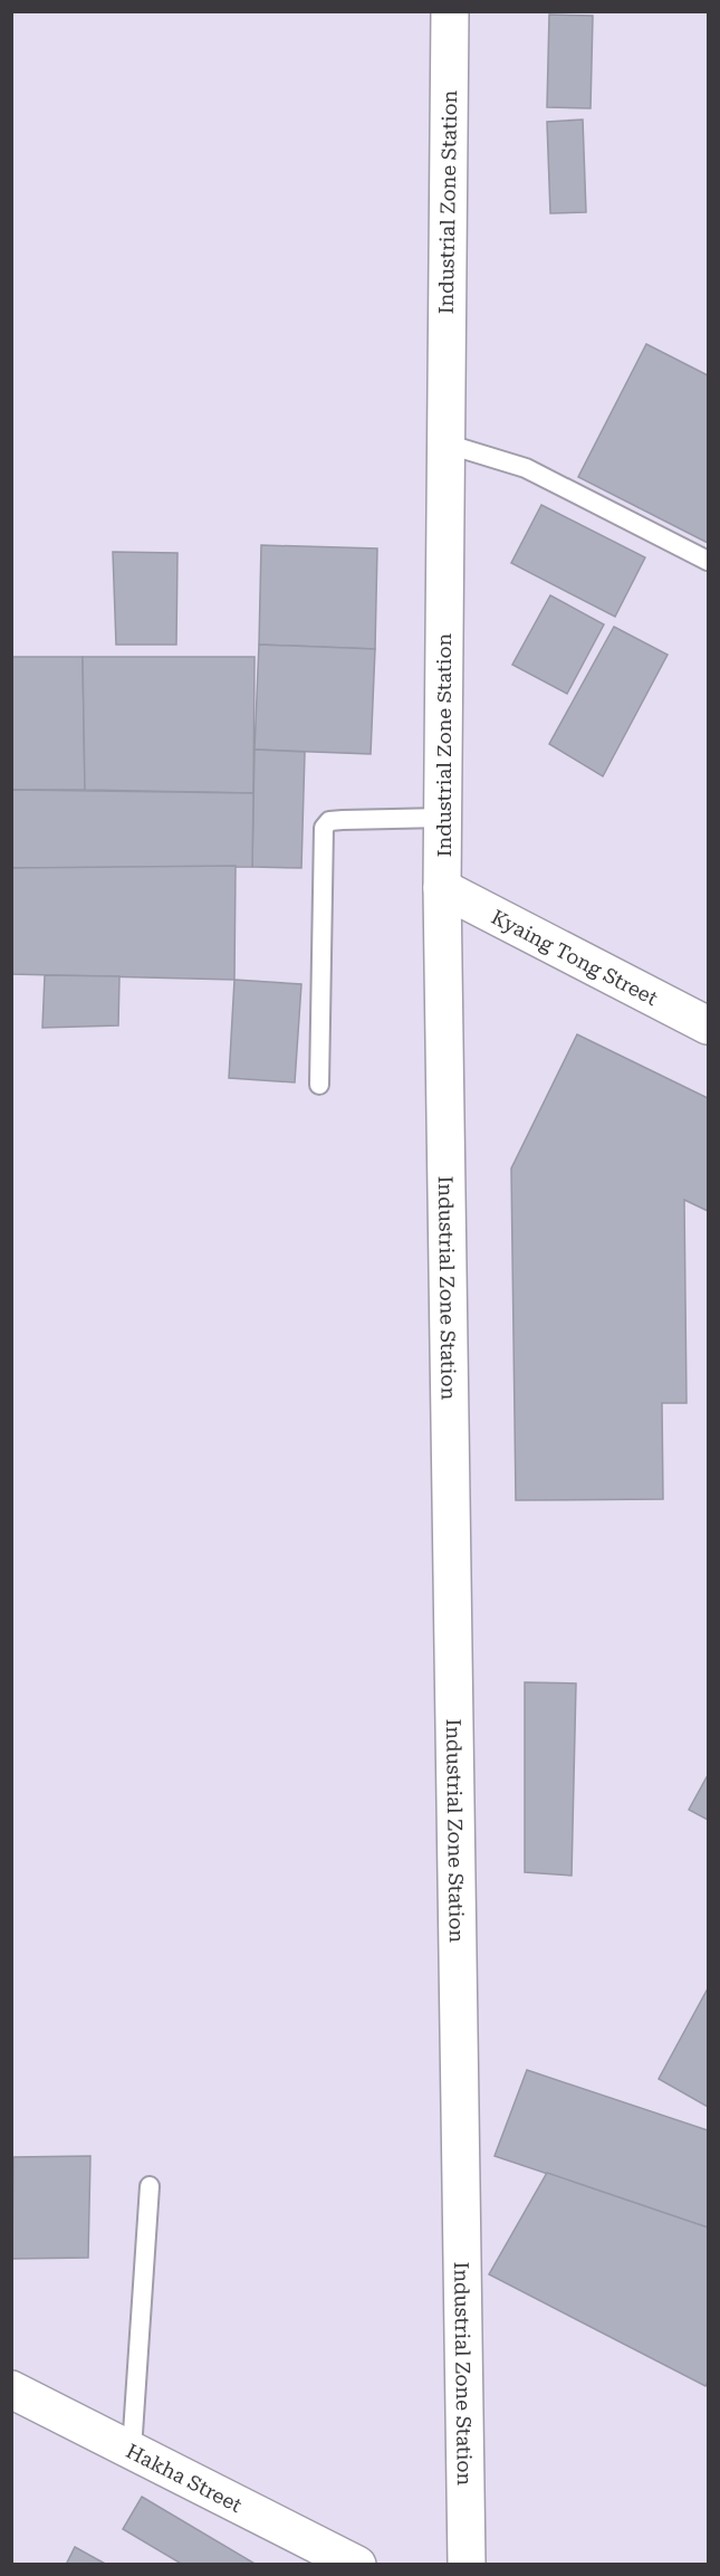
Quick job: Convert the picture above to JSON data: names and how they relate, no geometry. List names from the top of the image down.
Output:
{
  "streets": {
    "street": ["Industrial Zone Station", "Kyaing Tong Street", "Hakha Street"]
  },
  "crossings": [
    ["Industrial Zone Station", "Kyaing Tong Street"]
  ]
}
